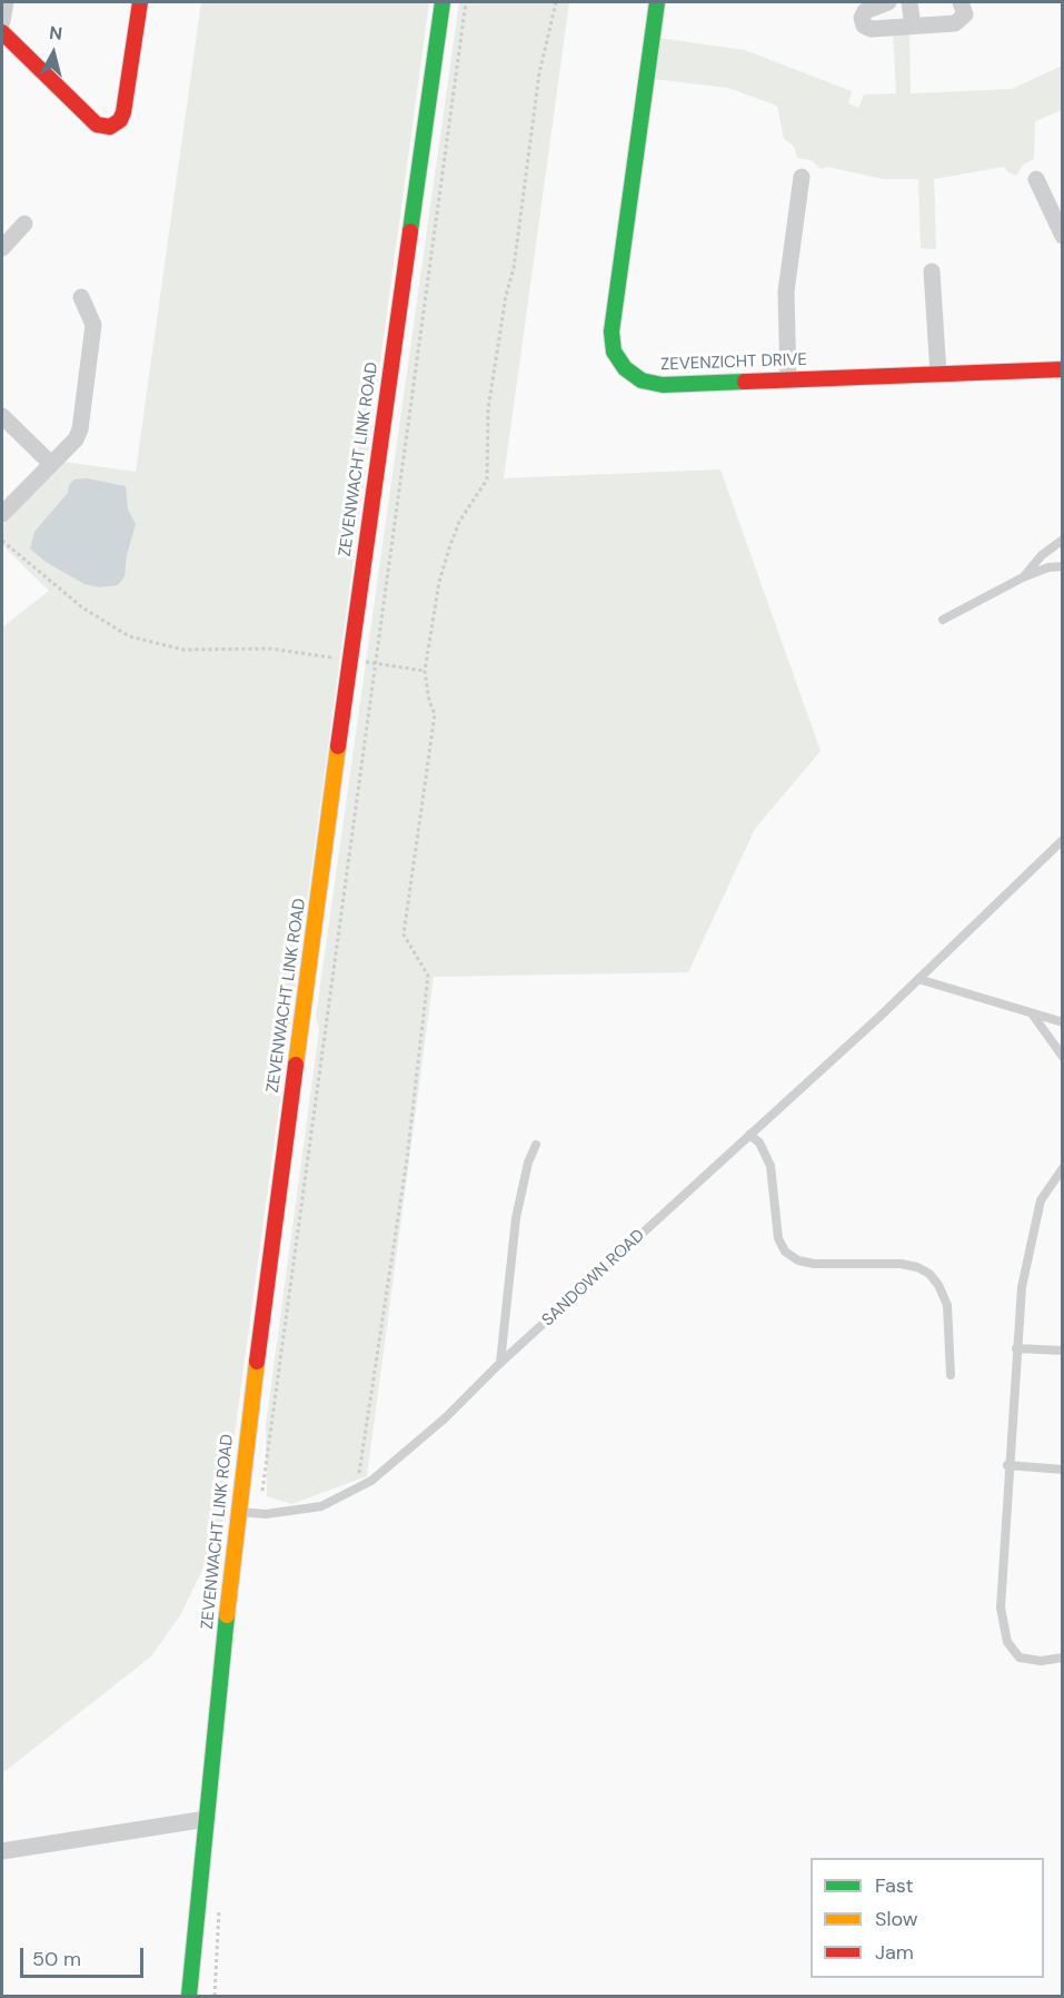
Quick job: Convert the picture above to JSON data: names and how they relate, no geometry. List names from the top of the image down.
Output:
{
  "streets": {
    "street": ["ZEVENZICHT DRIVE", "ZEVENWACHT LINK ROAD"],
    "lane": ["SANDOWN ROAD"]
  },
  "crossings": [
    ["ZEVENWACHT LINK ROAD", "SANDOWN ROAD"]
  ],
  "legend": ["Fast", "Slow", "Jam"],
  "scale_bar": "50 m",
  "north": "top"
}
